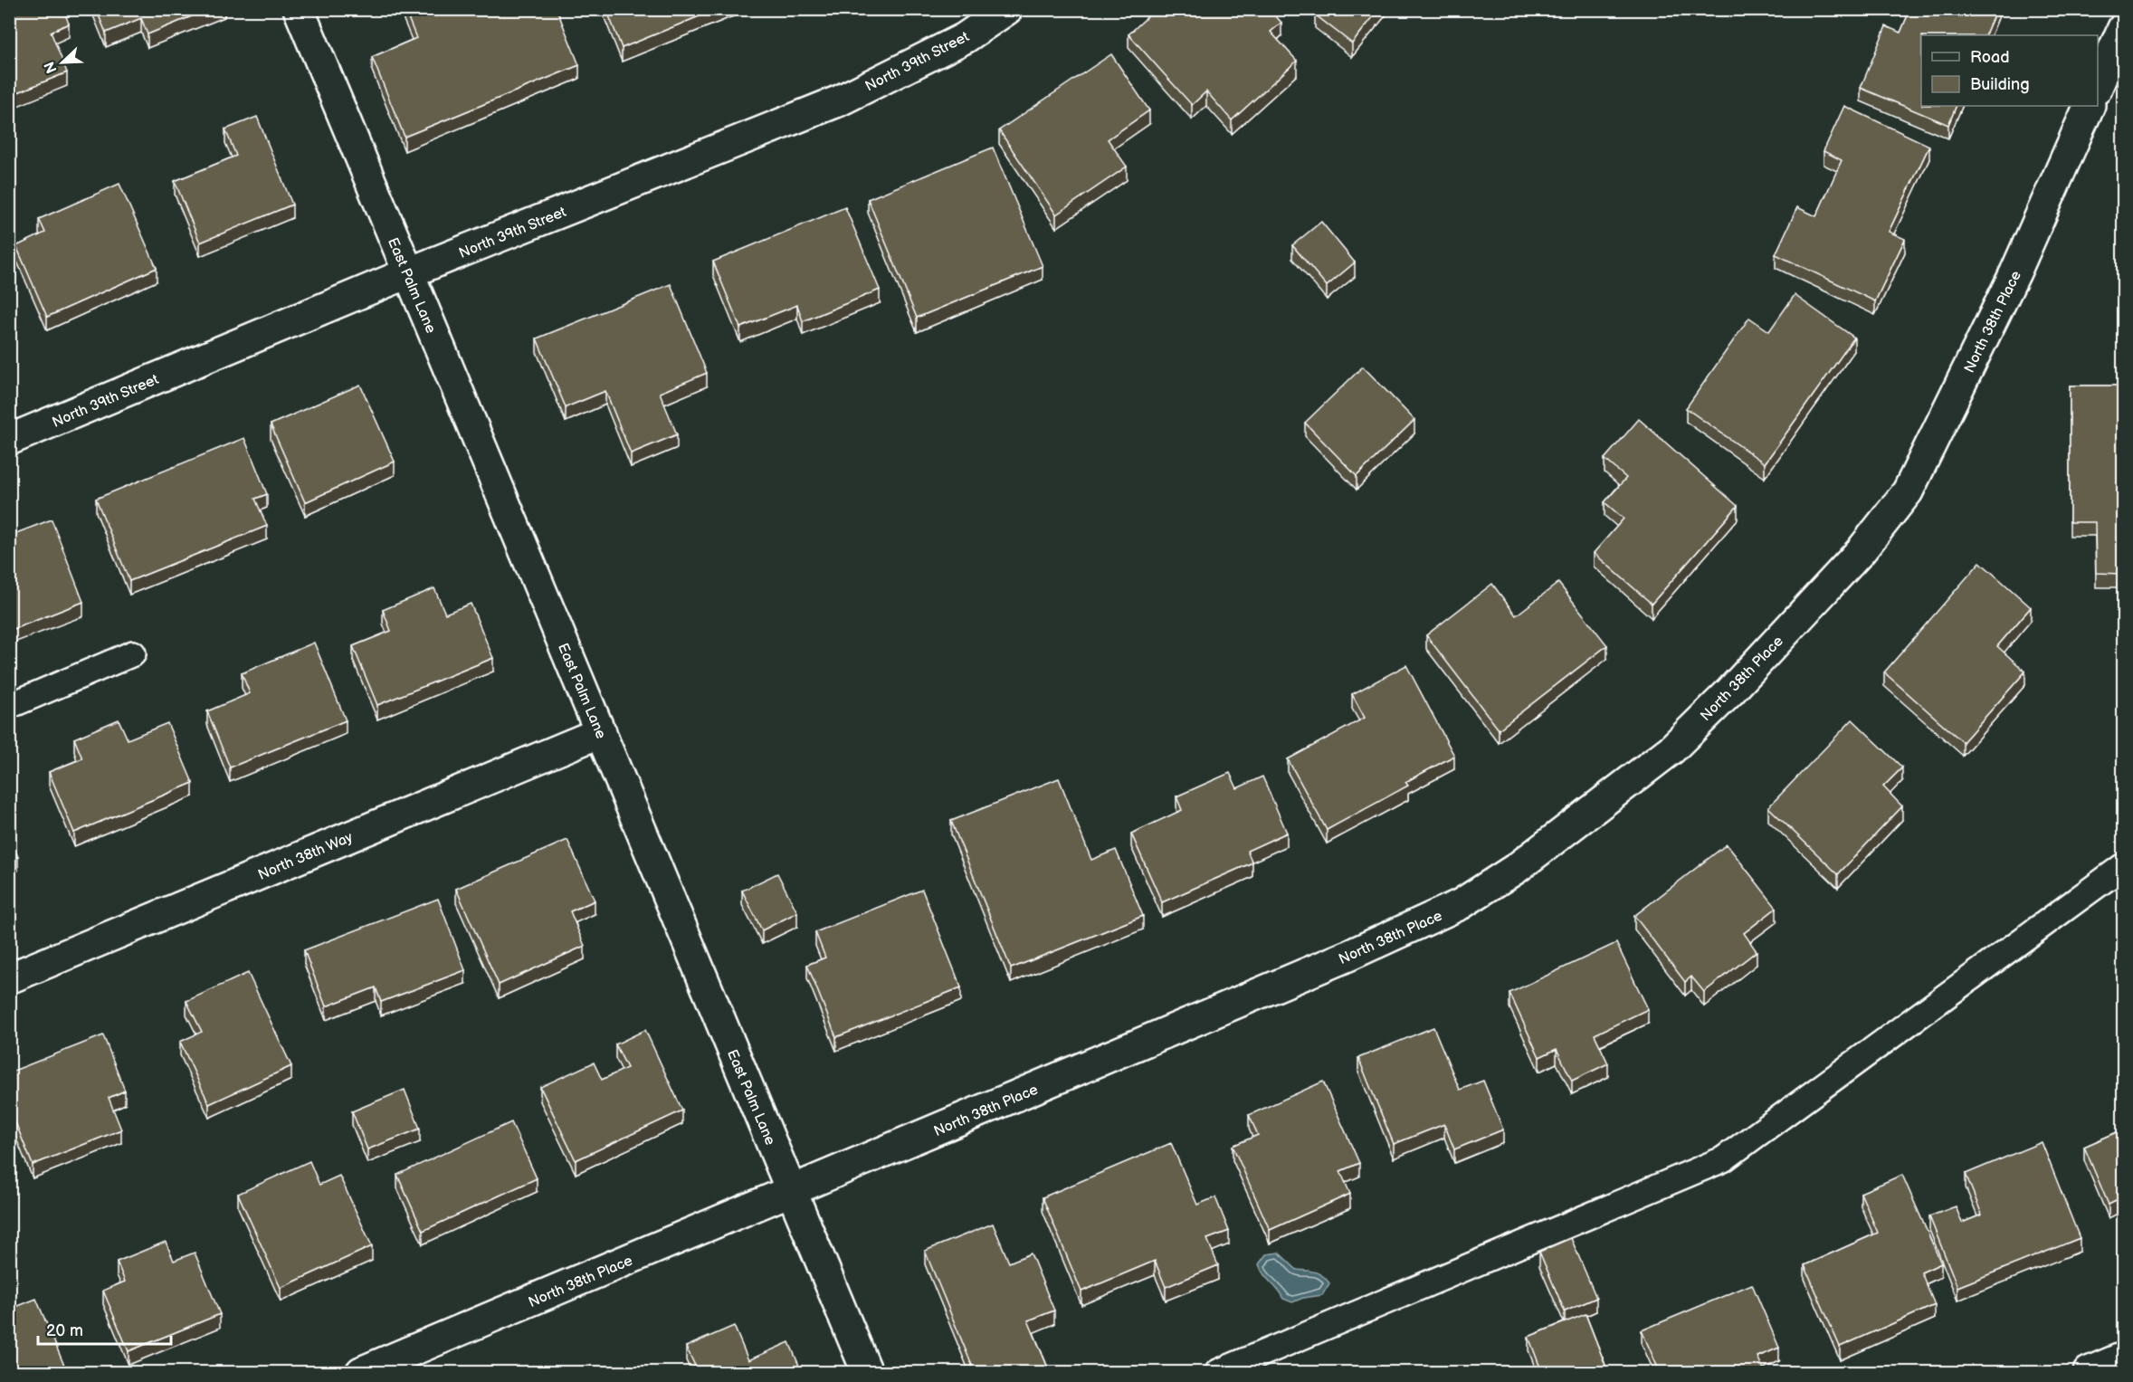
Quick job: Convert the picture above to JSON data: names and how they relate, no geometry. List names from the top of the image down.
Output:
{
  "streets": {
    "street": [
      "North 39th Street",
      "East Palm Lane",
      "North 38th Place",
      "North 38th Way"
    ]
  },
  "crossings": [
    ["North 39th Street", "East Palm Lane"],
    ["East Palm Lane", "North 38th Place"],
    ["East Palm Lane", "North 38th Way"]
  ],
  "legend": ["Road", "Building"],
  "scale_bar": "20 m",
  "north": "bottom left"
}
